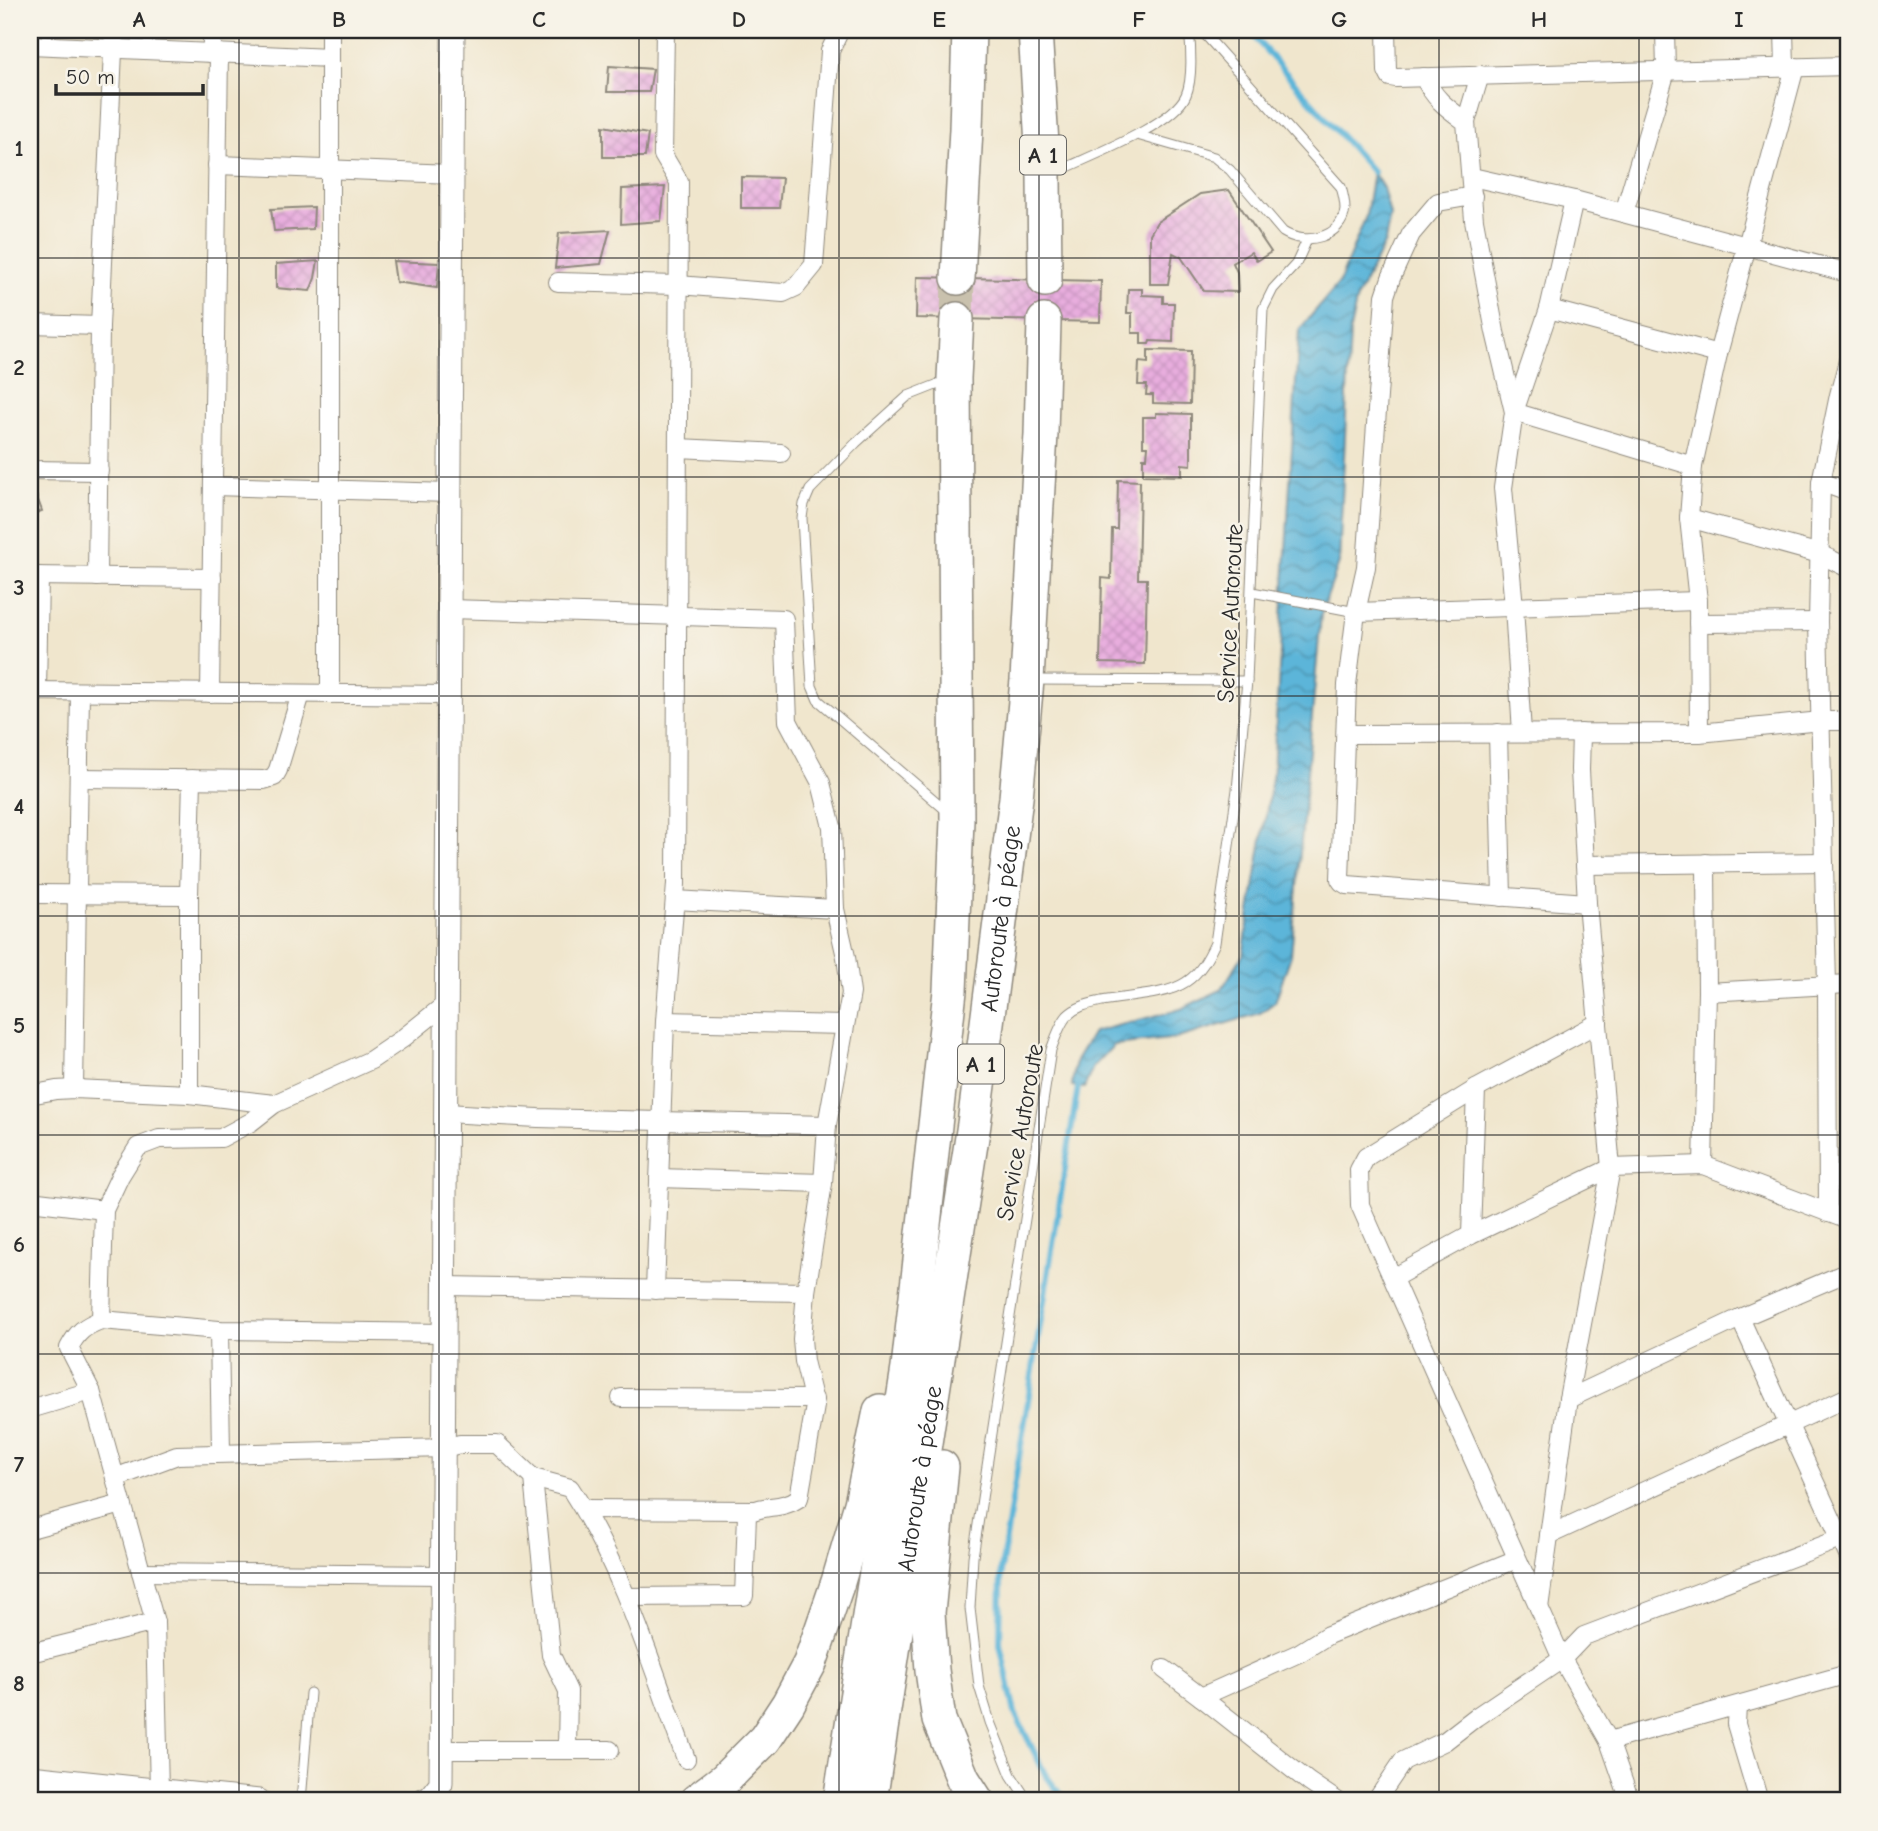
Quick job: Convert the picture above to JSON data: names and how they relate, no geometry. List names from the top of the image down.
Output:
{
  "streets": {
    "highway": ["A 1", "Autoroute à péage"],
    "lane": ["Service Autoroute"]
  },
  "scale_bar": "50 m",
  "grid": {
    "columns": [
      "A",
      "B",
      "C",
      "D",
      "E",
      "F",
      "G",
      "H",
      "I"
    ],
    "rows": [
      "1",
      "2",
      "3",
      "4",
      "5",
      "6",
      "7",
      "8"
    ]
  }
}
